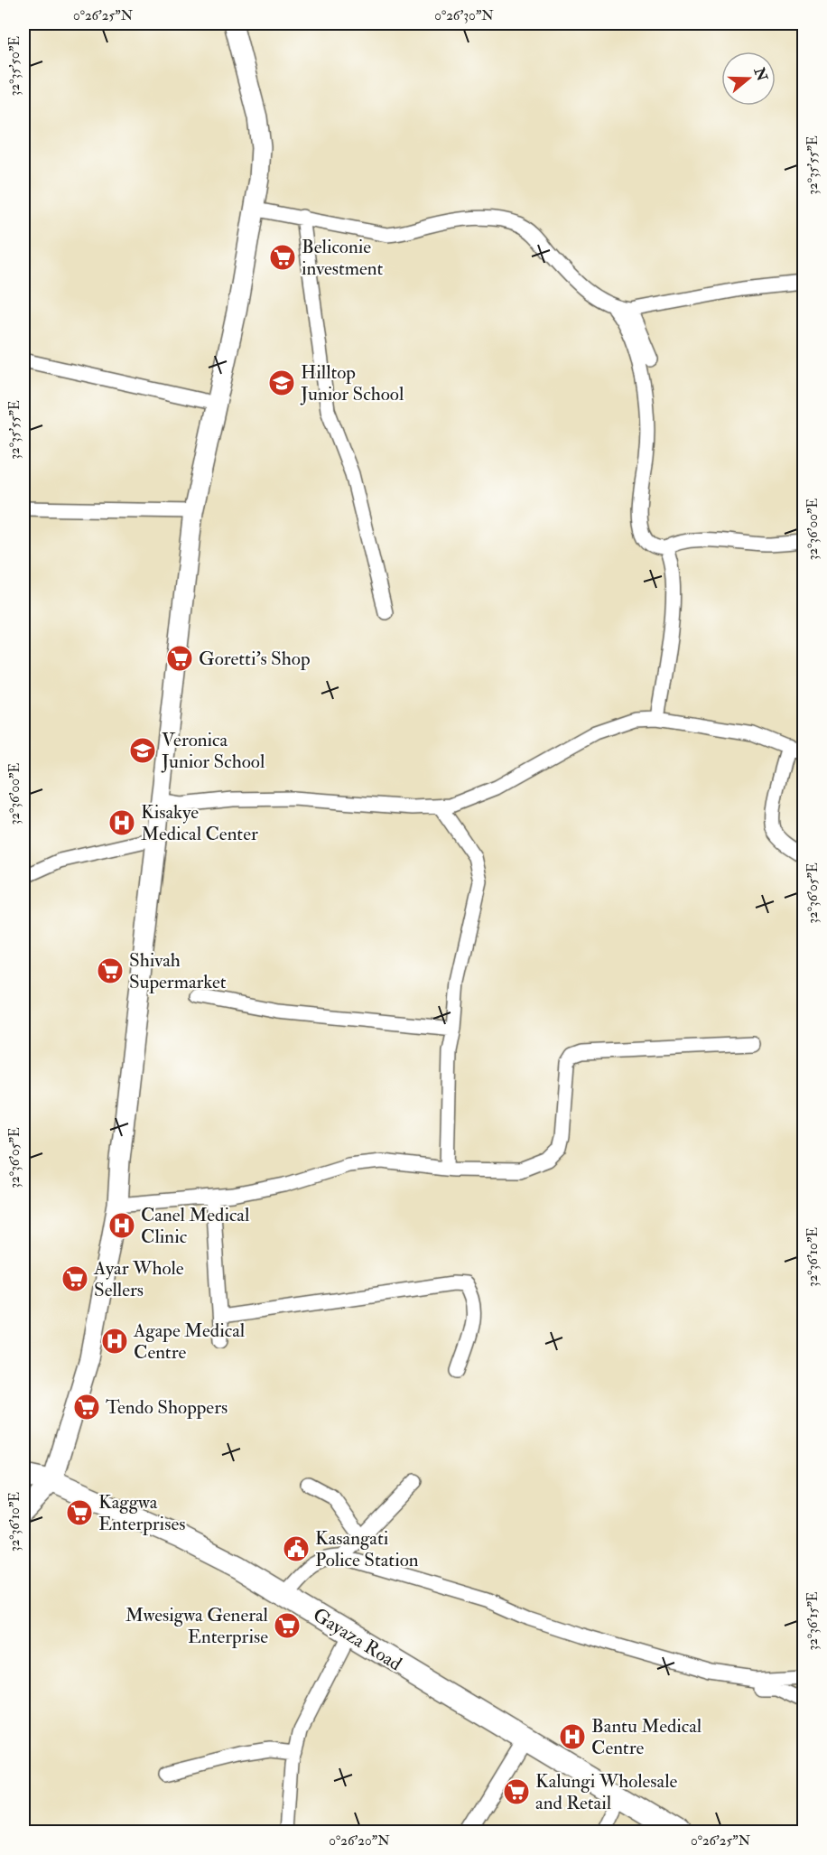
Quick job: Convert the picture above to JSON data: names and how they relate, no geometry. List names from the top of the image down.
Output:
{
  "streets": {
    "main road": ["Gayaza Road"]
  },
  "places": {
    "supermarket": [
      "Beliconie investment",
      "Goretti's Shop",
      "Shivah Supermarket",
      "Ayar Whole Sellers",
      "Tendo Shoppers",
      "Kaggwa Enterprises",
      "Mwesigwa General Enterprise",
      "Kalungi Wholesale and Retail"
    ],
    "school or university": ["Hilltop Junior School", "Veronica Junior School"],
    "hospital": [
      "Kisakye Medical Center",
      "Canel Medical Clinic",
      "Agape Medical Centre",
      "Bantu Medical Centre"
    ],
    "public building": ["Kasangati Police Station"]
  },
  "north": "right",
  "coordinates": [
    "0°26'25\"N",
    "0°26'30\"N",
    "32°35'50\"E",
    "32°35'55\"E",
    "32°36'00\"E",
    "32°36'05\"E",
    "32°36'10\"E",
    "32°36'15\"E",
    "0°26'20\"N"
  ]
}
